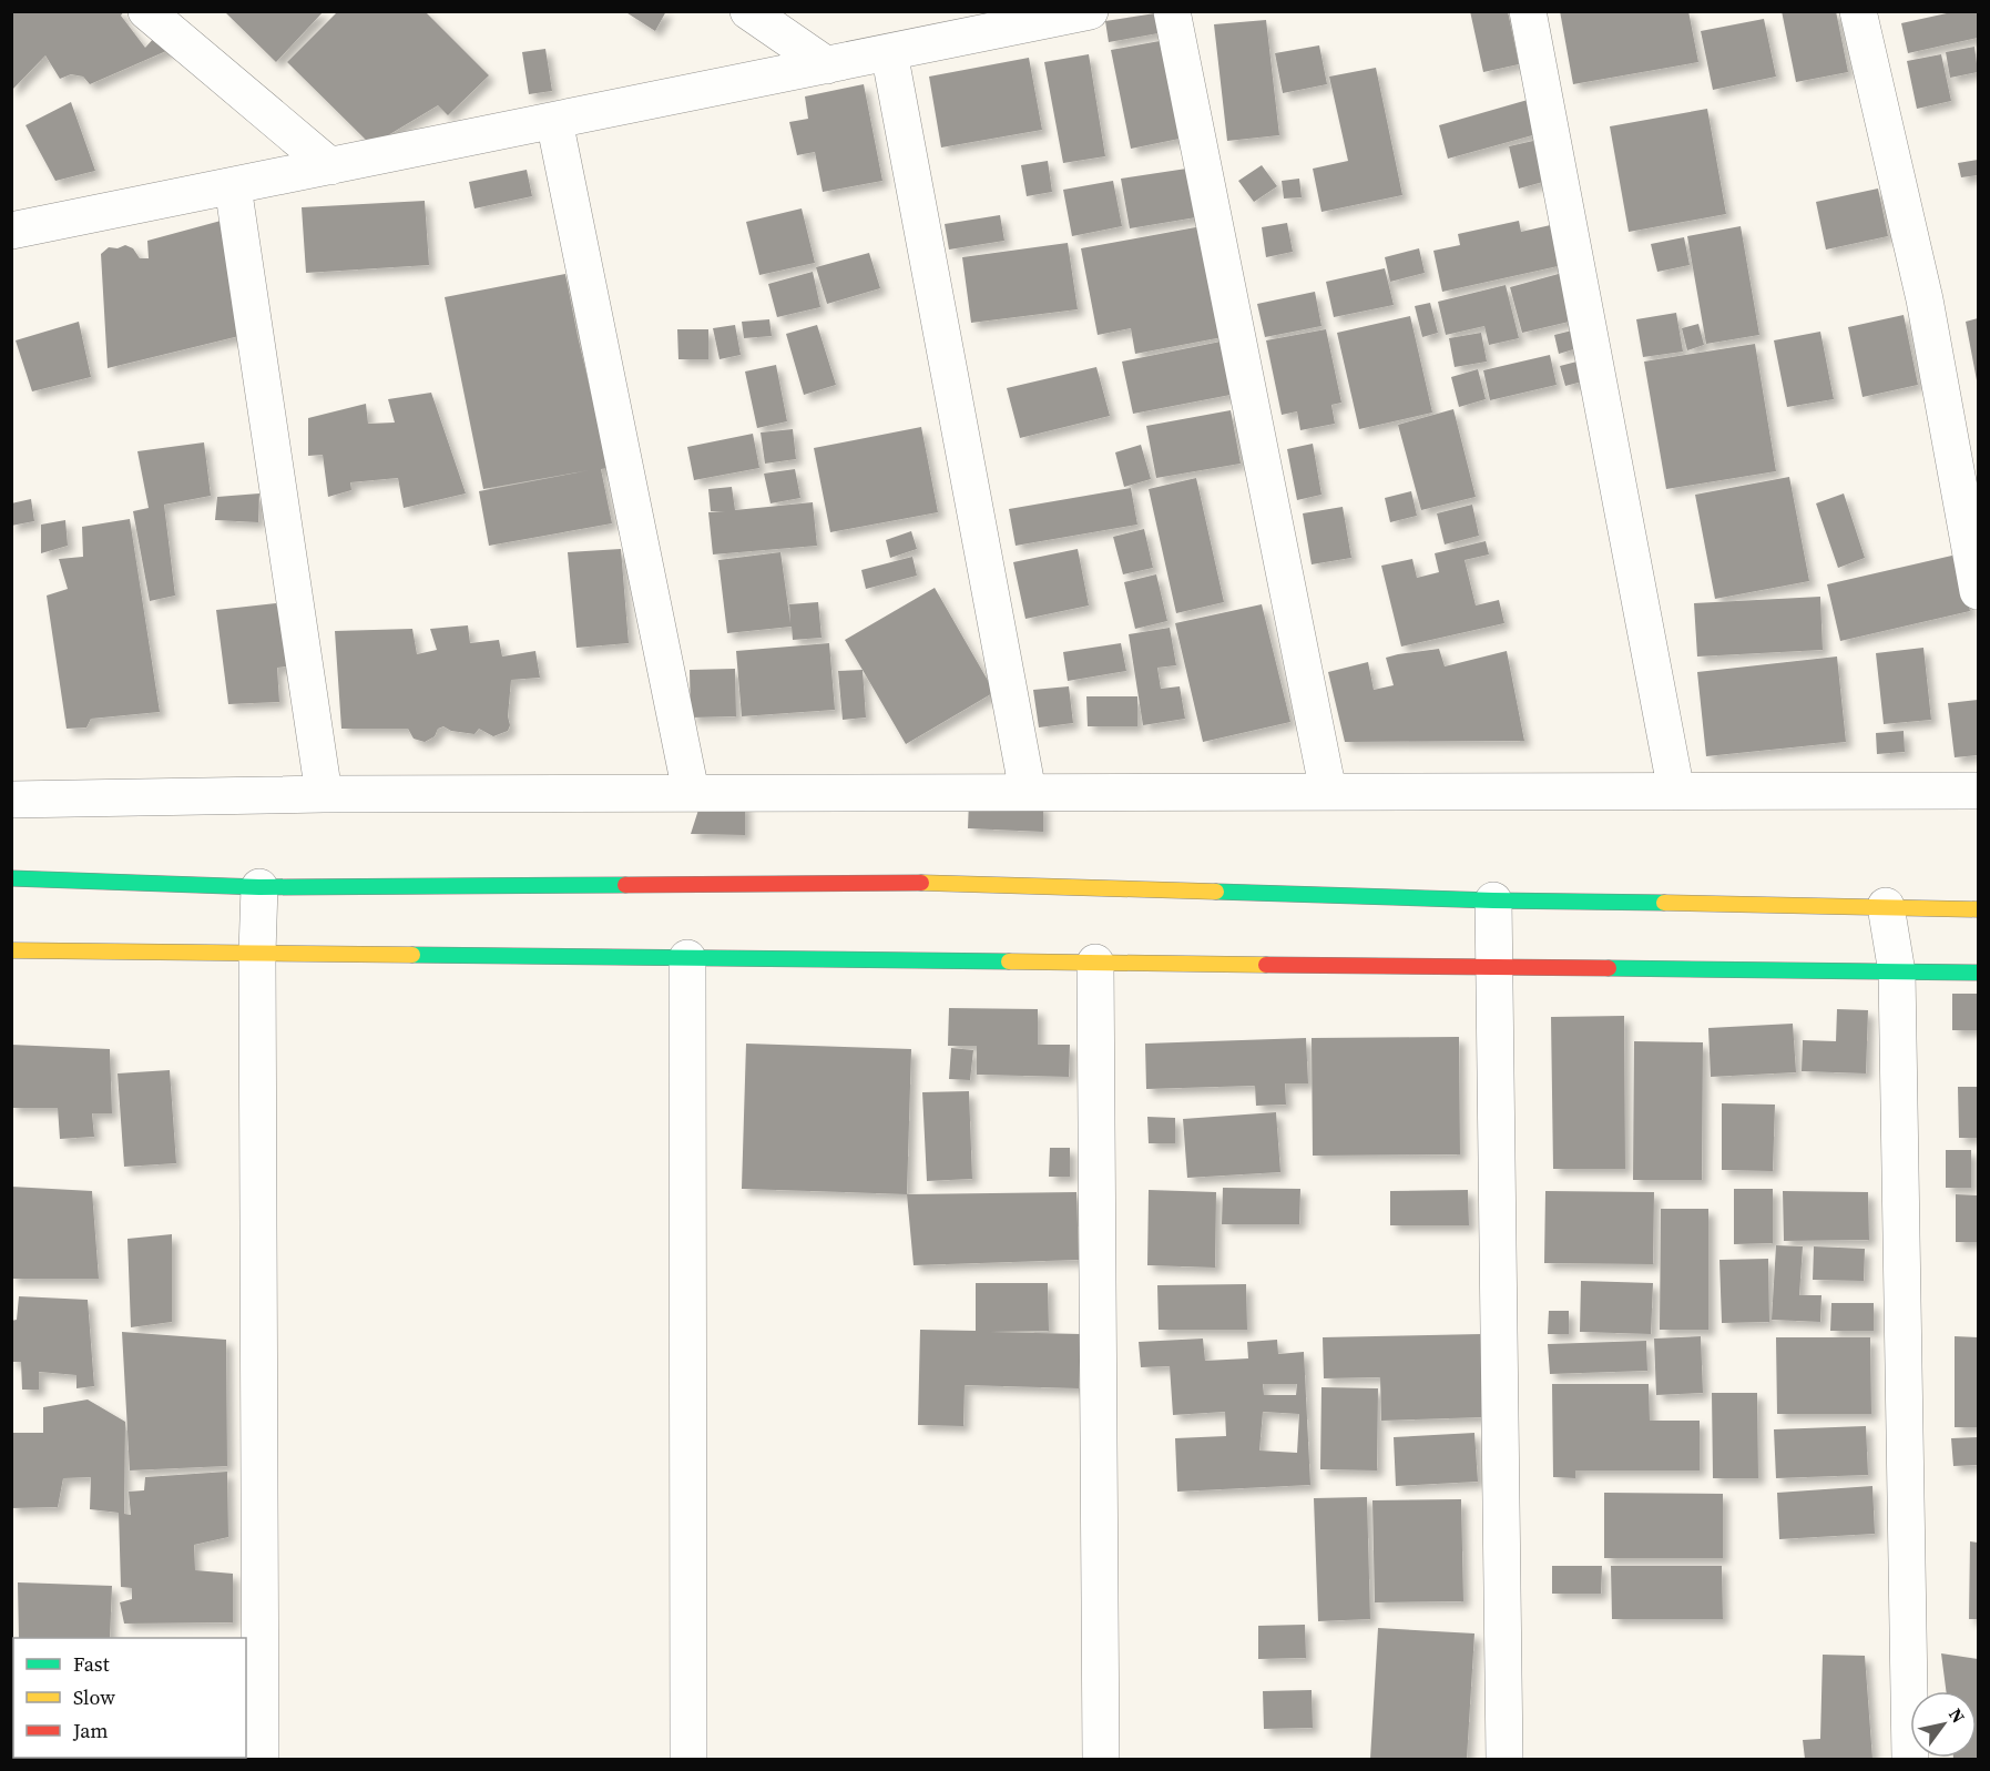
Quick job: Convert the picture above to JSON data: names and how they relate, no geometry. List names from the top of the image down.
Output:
{
  "legend": ["Fast", "Slow", "Jam"],
  "north": "top right"
}
